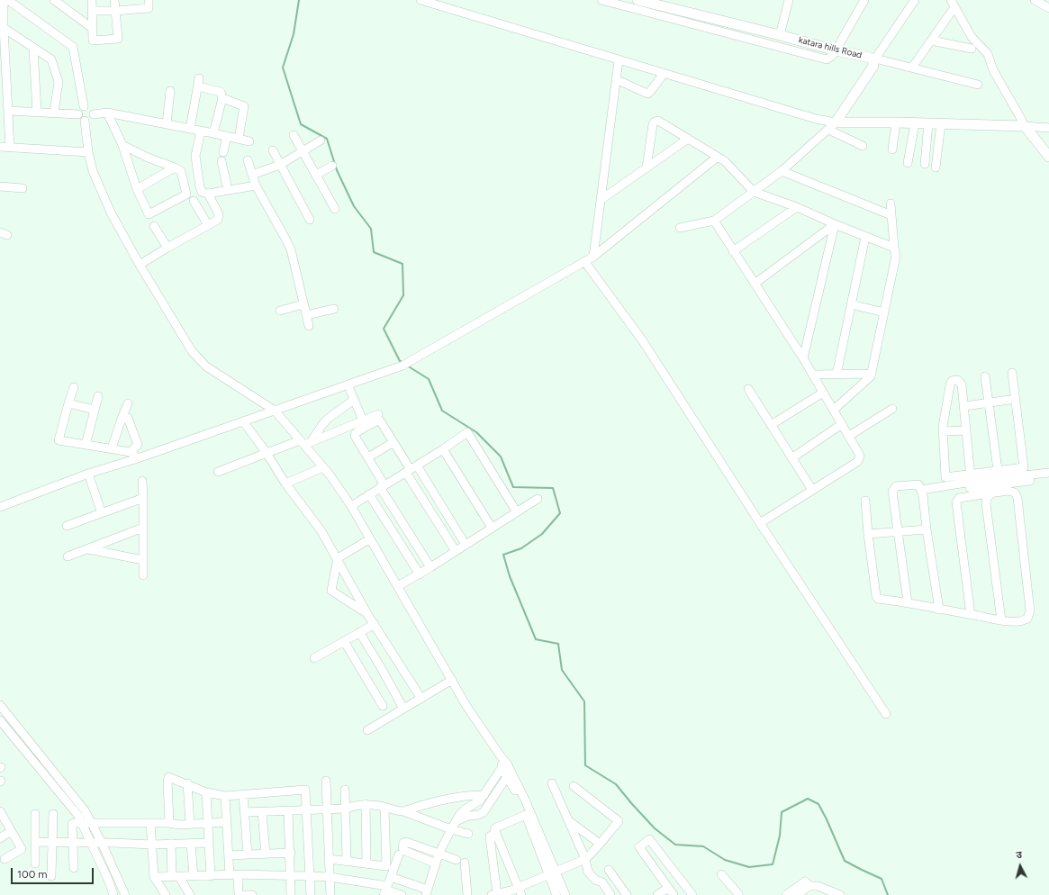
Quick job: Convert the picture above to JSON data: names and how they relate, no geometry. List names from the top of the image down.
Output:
{
  "streets": {
    "main road": ["katara hills Road"]
  },
  "scale_bar": "100 m",
  "north": "top"
}
